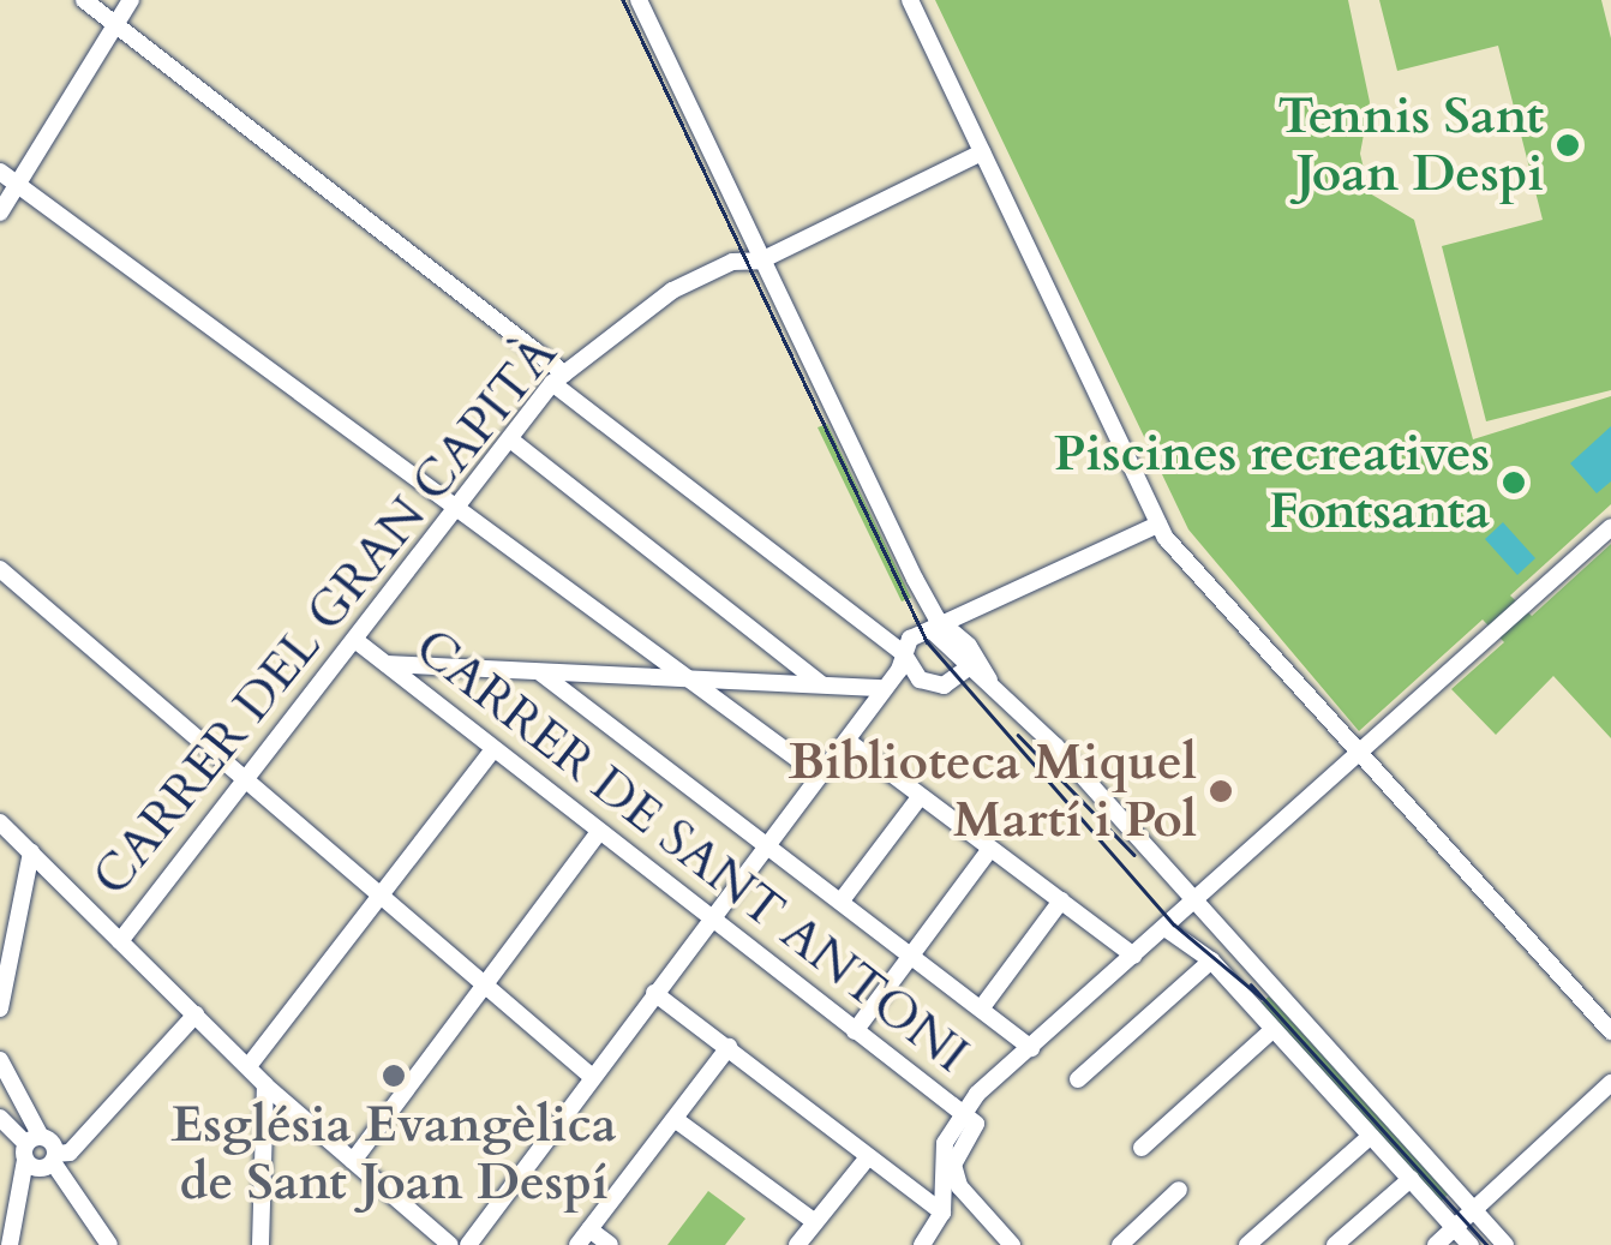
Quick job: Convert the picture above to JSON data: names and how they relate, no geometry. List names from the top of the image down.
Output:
{
  "streets": {
    "street": ["CARRER DEL GRAN CAPITÀ", "CARRER DE SANT ANTONI"]
  },
  "crossings": [
    ["CARRER DEL GRAN CAPITÀ", "CARRER DE SANT ANTONI"]
  ],
  "places": [
    "Tennis Sant Joan Despi",
    "Piscines recreatives Fontsanta",
    "Biblioteca Miquel Martí i Pol",
    "Església Evangèlica de Sant Joan Despí"
  ]
}
